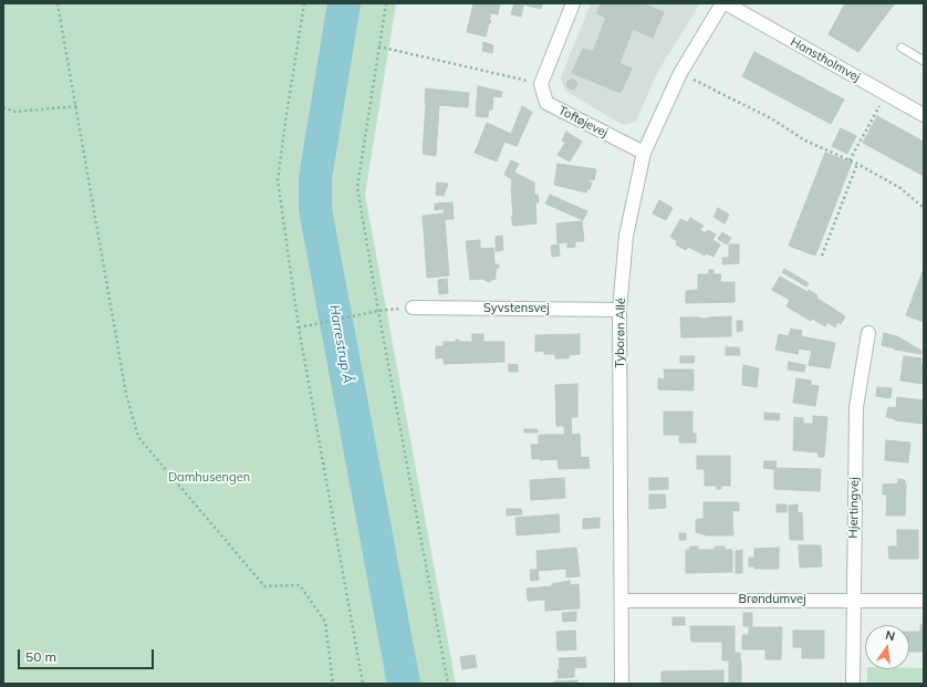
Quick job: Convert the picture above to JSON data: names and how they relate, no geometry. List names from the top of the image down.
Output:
{
  "streets": {
    "street": [
      "Hanstholmvej",
      "Toftøjevej",
      "Syvstensvej",
      "Tyborøn Allé",
      "Hjertingvej",
      "Brøndumvej"
    ]
  },
  "crossings": [
    ["Hanstholmvej", "Tyborøn Allé"],
    ["Toftøjevej", "Tyborøn Allé"],
    ["Syvstensvej", "Tyborøn Allé"],
    ["Tyborøn Allé", "Brøndumvej"],
    ["Hjertingvej", "Brøndumvej"]
  ],
  "water": ["Harrestrup Å"],
  "parks": ["Damhusengen"],
  "scale_bar": "50 m",
  "north": "top"
}
